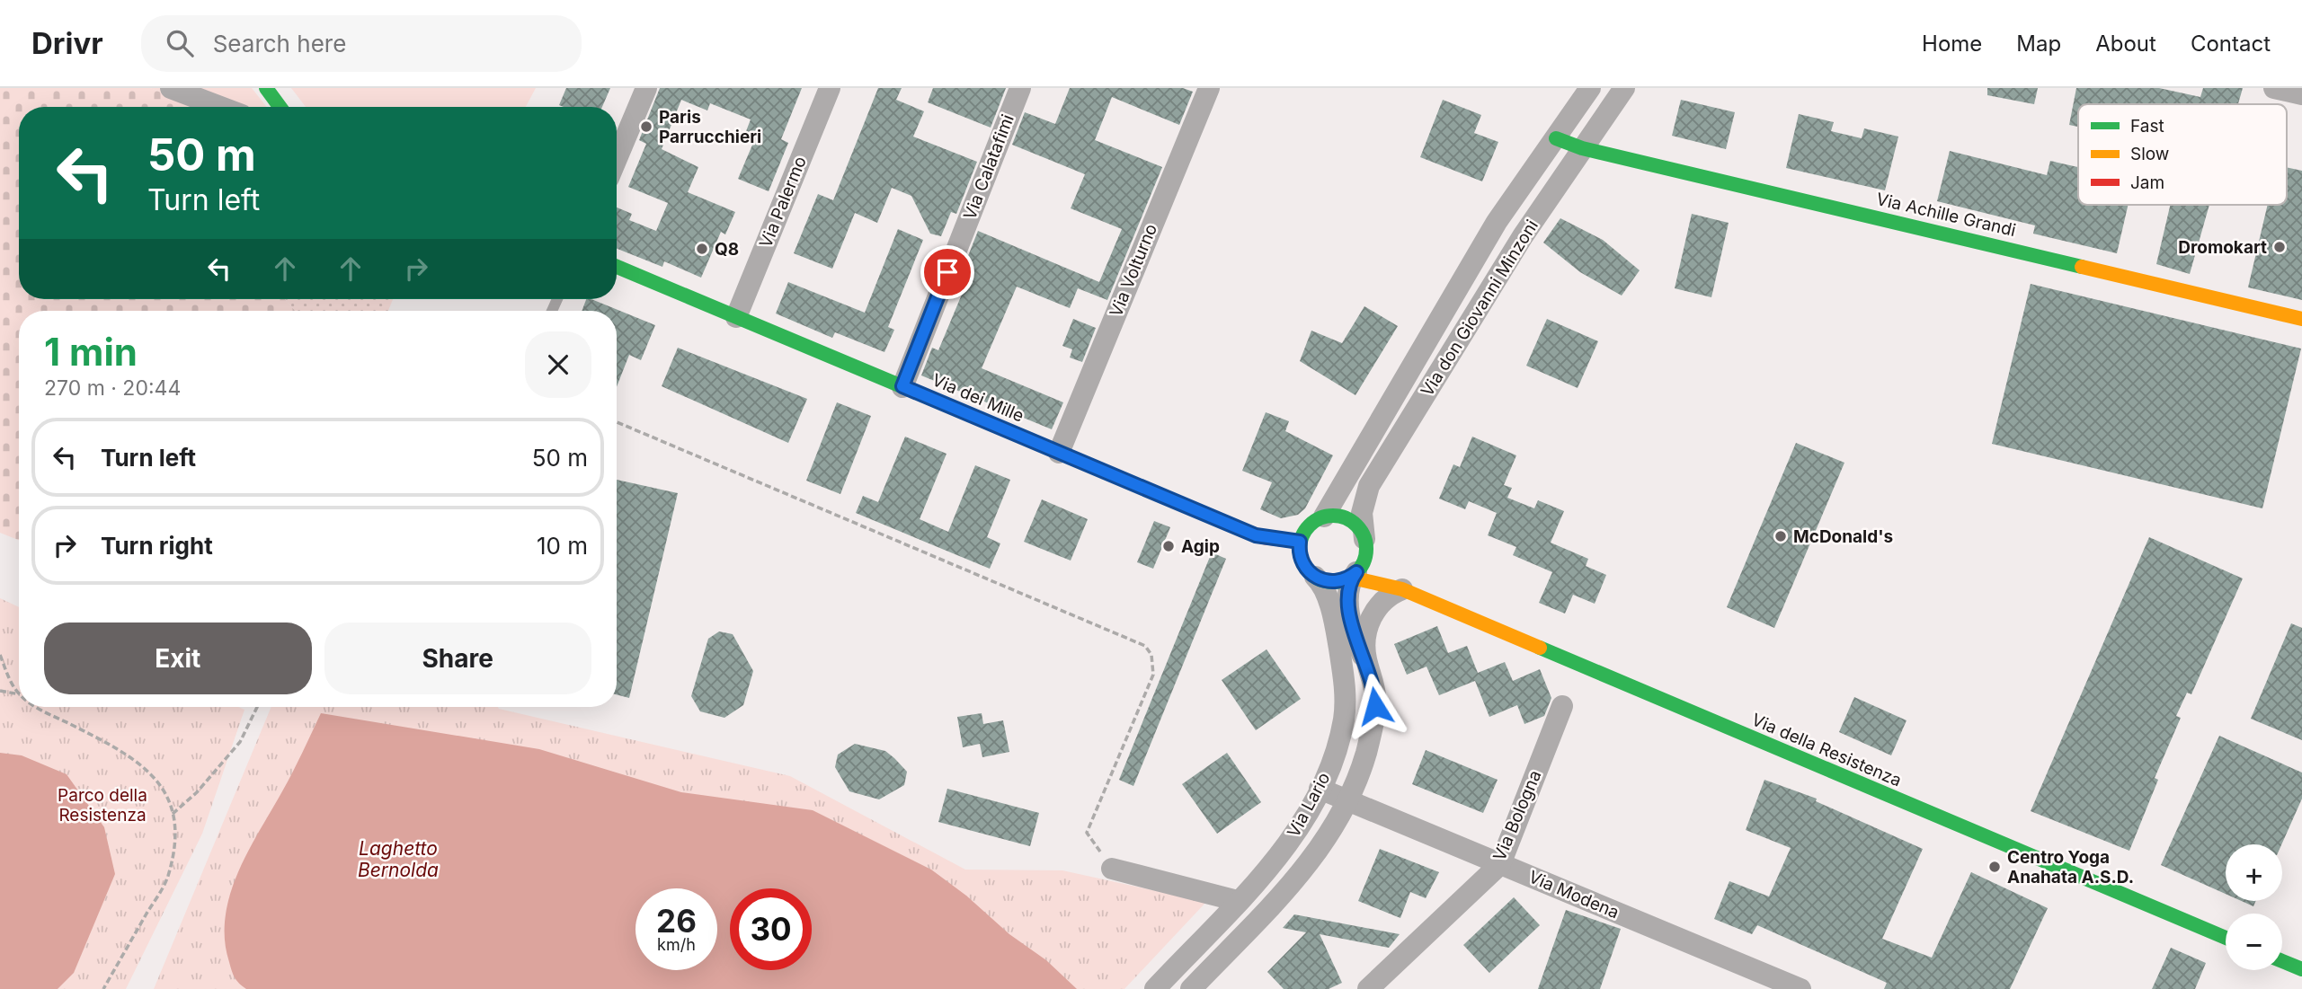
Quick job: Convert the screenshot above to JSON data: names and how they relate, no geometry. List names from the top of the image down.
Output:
{
  "streets": {
    "street": [
      "Via Calatafimi",
      "Via Palermo",
      "Via Achille Grandi",
      "Via Volturno",
      "Via don Giovanni Minzoni",
      "Via dei Mille",
      "Via della Resistenza",
      "Via Lario",
      "Via Bologna",
      "Via Modena"
    ]
  },
  "crossings": [
    ["Via Calatafimi", "Via dei Mille"],
    ["Via Palermo", "Via dei Mille"],
    ["Via Achille Grandi", "Via don Giovanni Minzoni"],
    ["Via Volturno", "Via dei Mille"],
    ["Via don Giovanni Minzoni", "Via dei Mille"],
    ["Via don Giovanni Minzoni", "Via della Resistenza"],
    ["Via don Giovanni Minzoni", "Via Lario"],
    ["Via dei Mille", "Via della Resistenza"],
    ["Via dei Mille", "Via Lario"],
    ["Via della Resistenza", "Via Lario"],
    ["Via Lario", "Via Modena"],
    ["Via Bologna", "Via Modena"]
  ],
  "water": ["Laghetto Bernolda"],
  "parks": ["Parco della Resistenza"],
  "places": [
    "Paris Parrucchieri",
    "Dromokart",
    "Q8",
    "McDonald's",
    "Agip",
    "Centro Yoga Anahata A.S.D."
  ],
  "legend": ["Fast", "Slow", "Jam"],
  "page": {
    "header": "Drivr",
    "search": "Search here",
    "nav": [
      "Home",
      "Map",
      "About",
      "Contact"
    ],
    "turn": ["50 m", "Turn left"],
    "heading": ["1 min", "270 m · 20:44"],
    "list": [
      {
        "name": "Turn left",
        "value": "50 m"
      },
      {
        "name": "Turn right",
        "value": "10 m"
      }
    ],
    "buttons": ["Exit", "Share"],
    "map_buttons": ["+", "−"],
    "speed": "26 km/h",
    "limit": "30"
  }
}
